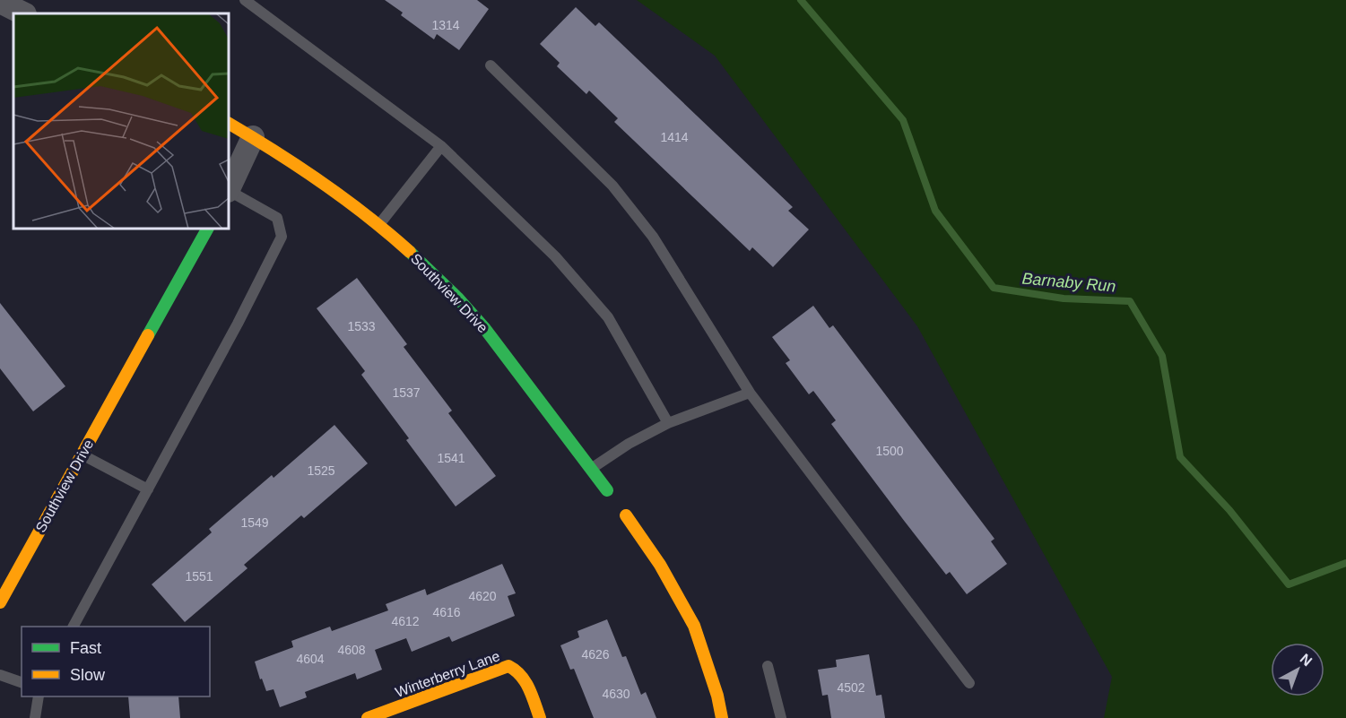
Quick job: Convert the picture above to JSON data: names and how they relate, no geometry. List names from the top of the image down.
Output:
{
  "streets": {
    "street": ["Southview Drive", "Winterberry Lane"]
  },
  "water": ["Barnaby Run"],
  "house_numbers": [
    "1314",
    "1414",
    "1533",
    "1537",
    "1500",
    "1541",
    "1525",
    "1549",
    "1551",
    "4620",
    "4616",
    "4612",
    "4608",
    "4626",
    "4604",
    "4502",
    "4630"
  ],
  "legend": ["Fast", "Slow"],
  "north": "top right"
}
